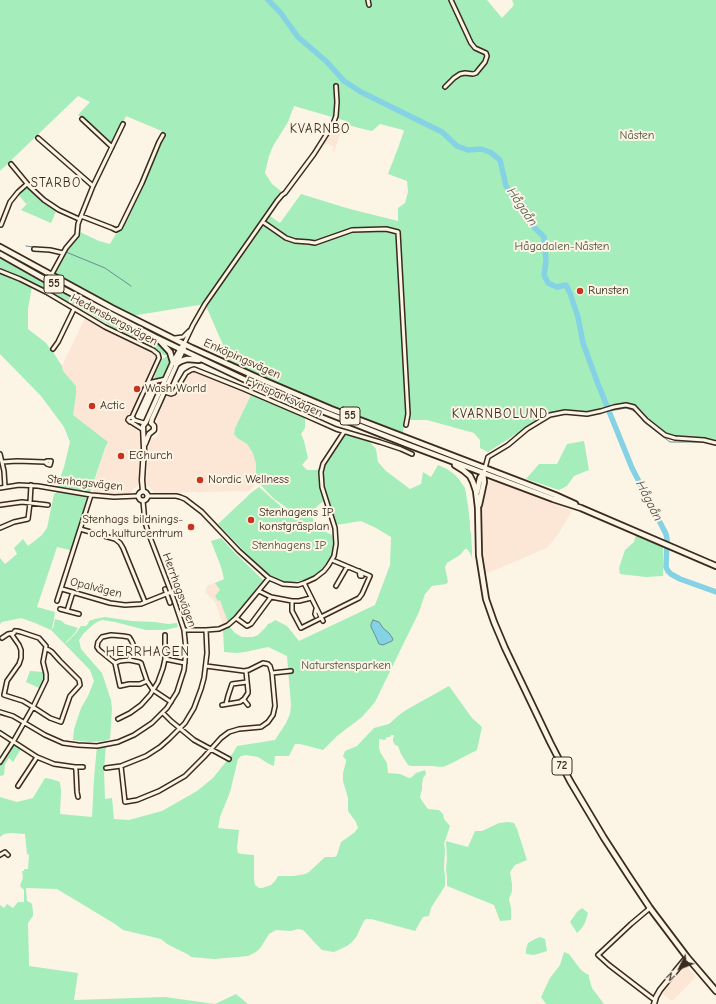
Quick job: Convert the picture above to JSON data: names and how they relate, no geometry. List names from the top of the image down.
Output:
{
  "streets": {
    "main road": ["55", "Enköpingsvägen", "72"],
    "street": [
      "Hedensbergsvägen",
      "Fyrisparksvägen",
      "Stenhagsvägen",
      "Opalvägen",
      "Herrhagsvägen"
    ]
  },
  "crossings": [
    ["55", "Enköpingsvägen"],
    ["55", "72"],
    ["Enköpingsvägen", "72"],
    ["Stenhagsvägen", "Opalvägen"],
    ["Stenhagsvägen", "Herrhagsvägen"],
    ["Opalvägen", "Herrhagsvägen"]
  ],
  "districts": [
    "KVARNBO",
    "STARBO",
    "KVARNBOLUND",
    "HERRHAGEN"
  ],
  "water": ["Hågaån"],
  "parks": [
    "Nåsten",
    "Hågadalen-Nåsten",
    "Stenhagens IP",
    "Naturstensparken"
  ],
  "places": [
    "Runsten",
    "Wash World",
    "Actic",
    "EChurch",
    "Nordic Wellness",
    "Stenhagens IP konstgräsplan",
    "Stenhags bildnings- och kulturcentrum"
  ],
  "north": "bottom left"
}
